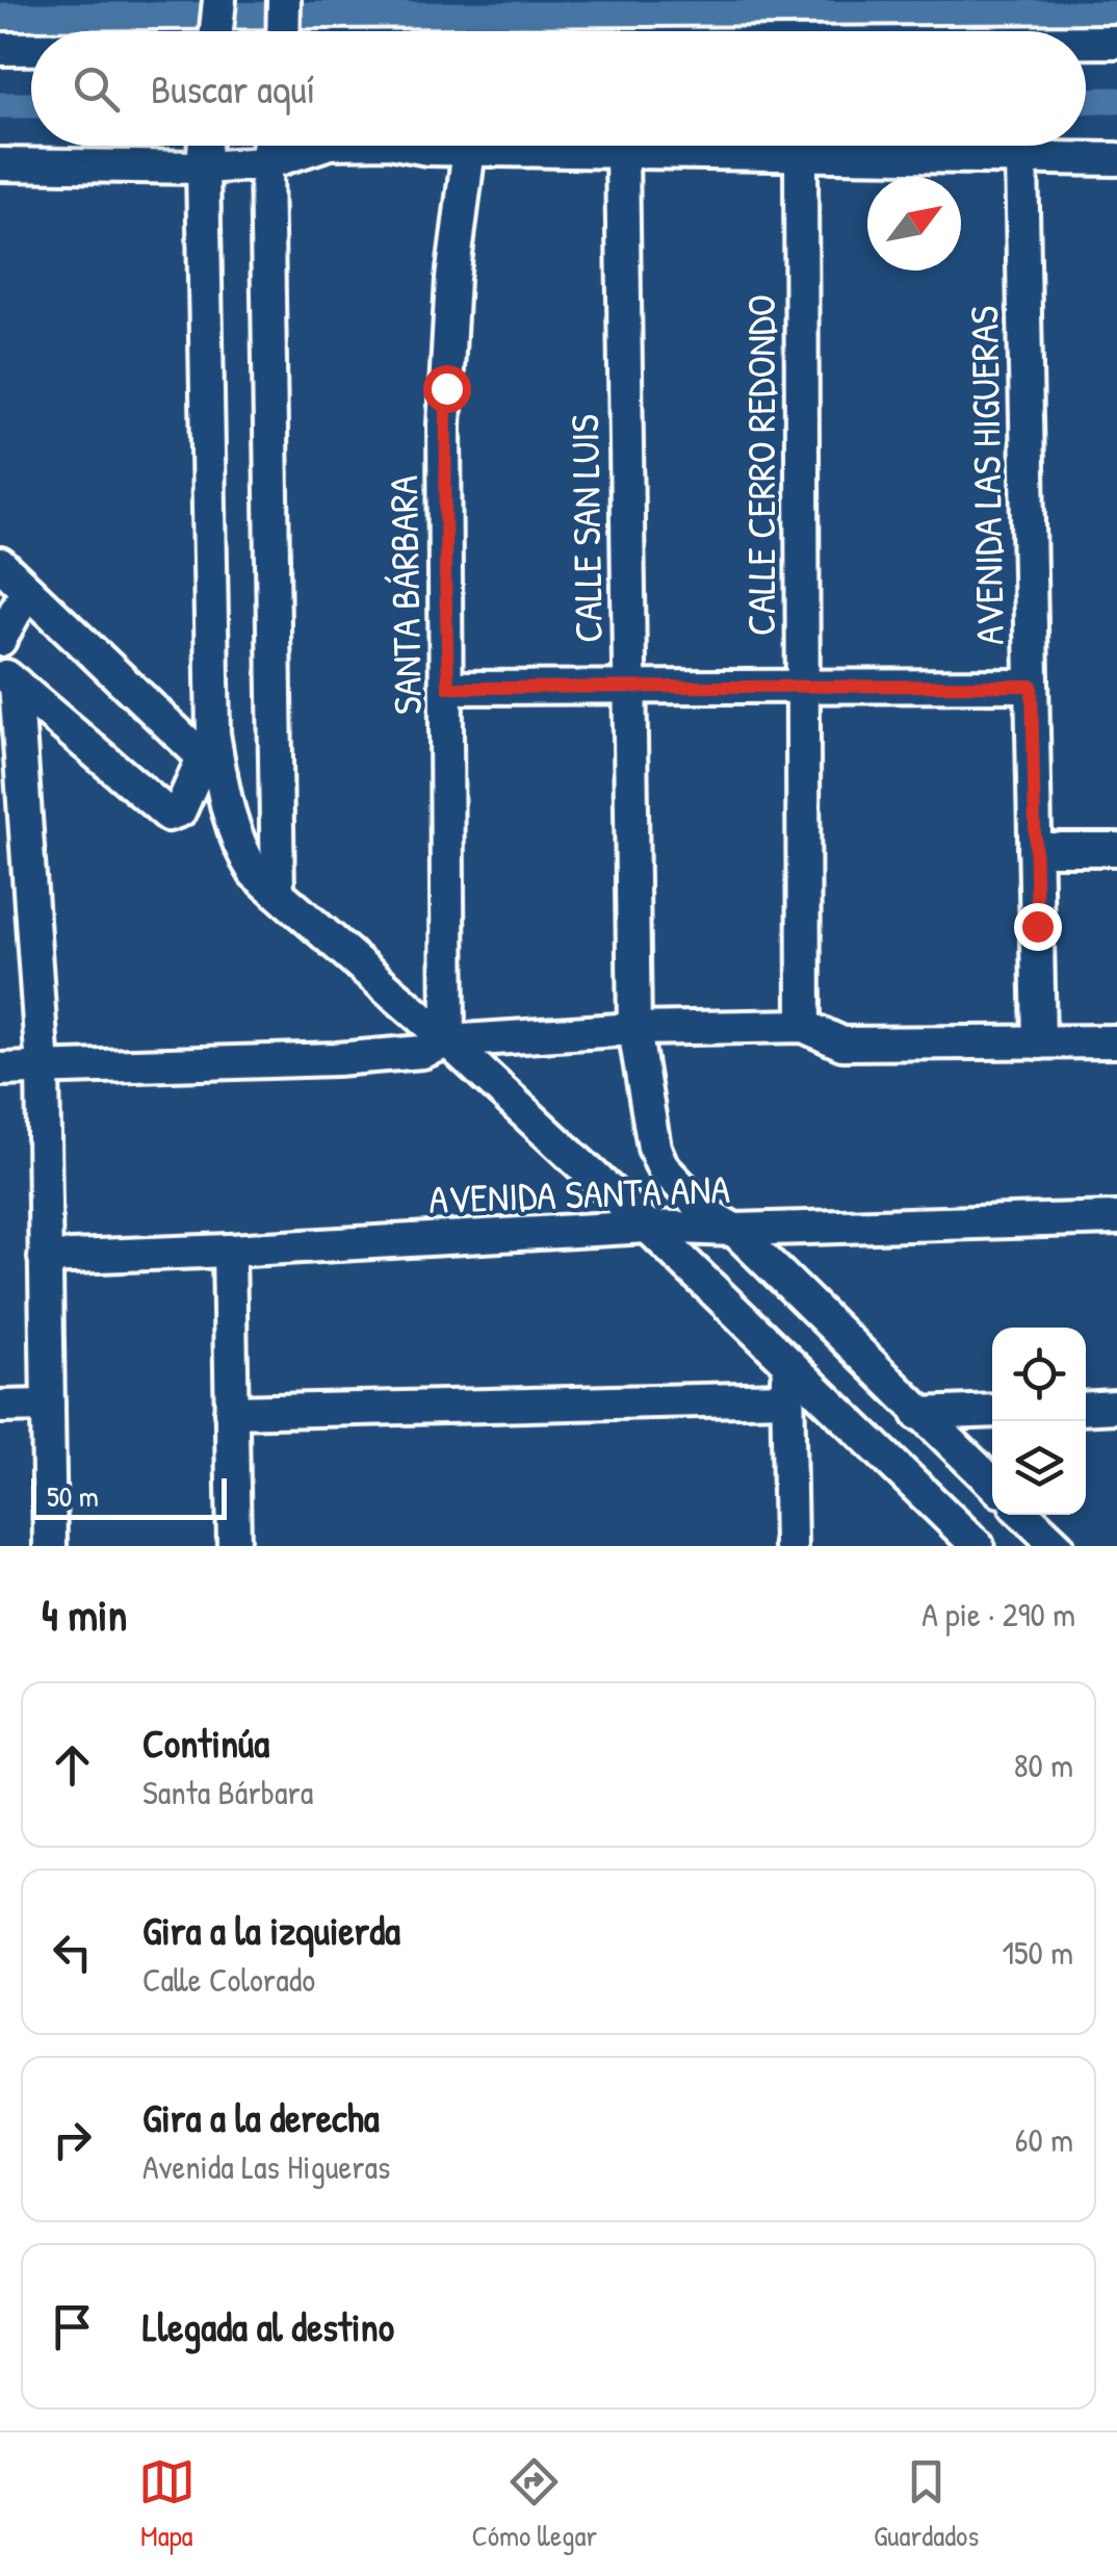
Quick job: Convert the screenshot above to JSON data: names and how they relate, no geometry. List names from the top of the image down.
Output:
{
  "streets": {
    "street": [
      "CALLE CERRO REDONDO",
      "AVENIDA LAS HIGUERAS",
      "CALLE SAN LUIS",
      "SANTA BÁRBARA",
      "AVENIDA SANTA ANA"
    ]
  },
  "crossings": [
    ["CALLE SAN LUIS", "AVENIDA SANTA ANA"]
  ],
  "scale_bar": "50 m",
  "north": "top right",
  "page": {
    "search": "Buscar aquí",
    "scale": "50 m",
    "heading": ["4 min", "A pie · 290 m"],
    "list": [
      ["Continúa", "Santa Bárbara", "80 m"],
      ["Gira a la izquierda", "Calle Colorado", "150 m"],
      ["Gira a la derecha", "Avenida Las Higueras", "60 m"],
      "Llegada al destino"
    ],
    "nav": ["Mapa", "Cómo llegar", "Guardados"]
  }
}
